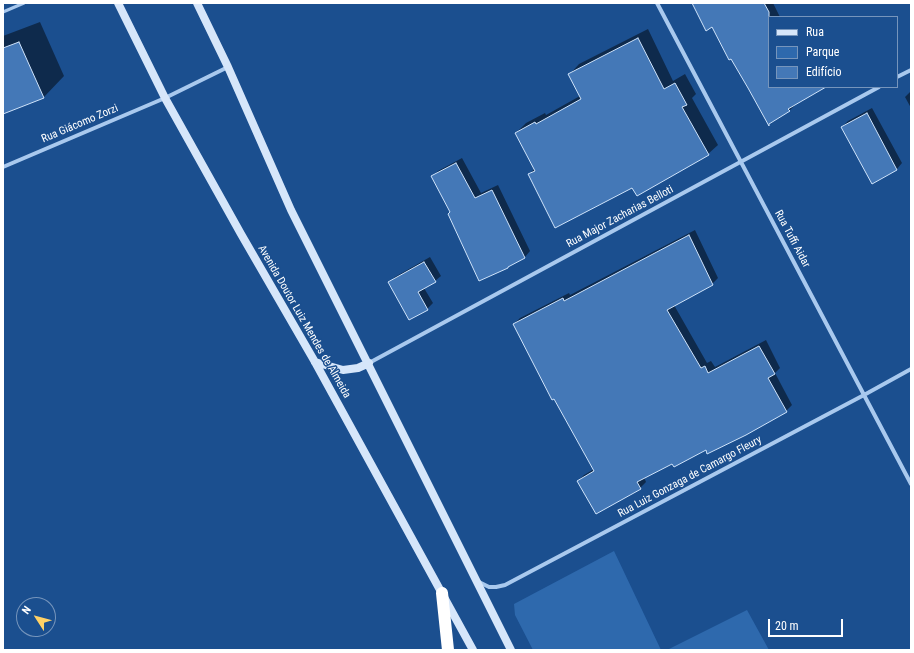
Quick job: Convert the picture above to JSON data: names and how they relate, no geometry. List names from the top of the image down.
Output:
{
  "streets": {
    "main road": ["Avenida Doutor Luiz Mendes de Almeida"],
    "street": [
      "Rua Giácomo Zorzi",
      "Rua Major Zacharias Belloti",
      "Rua Tuffi Aidar",
      "Rua Luiz Gonzaga de Camargo Fleury"
    ]
  },
  "crossings": [
    ["Rua Giácomo Zorzi", "Avenida Doutor Luiz Mendes de Almeida"],
    ["Rua Major Zacharias Belloti", "Rua Tuffi Aidar"],
    ["Rua Tuffi Aidar", "Rua Luiz Gonzaga de Camargo Fleury"]
  ],
  "legend": ["Rua", "Parque", "Edifício"],
  "scale_bar": "20 m",
  "north": "top left"
}
